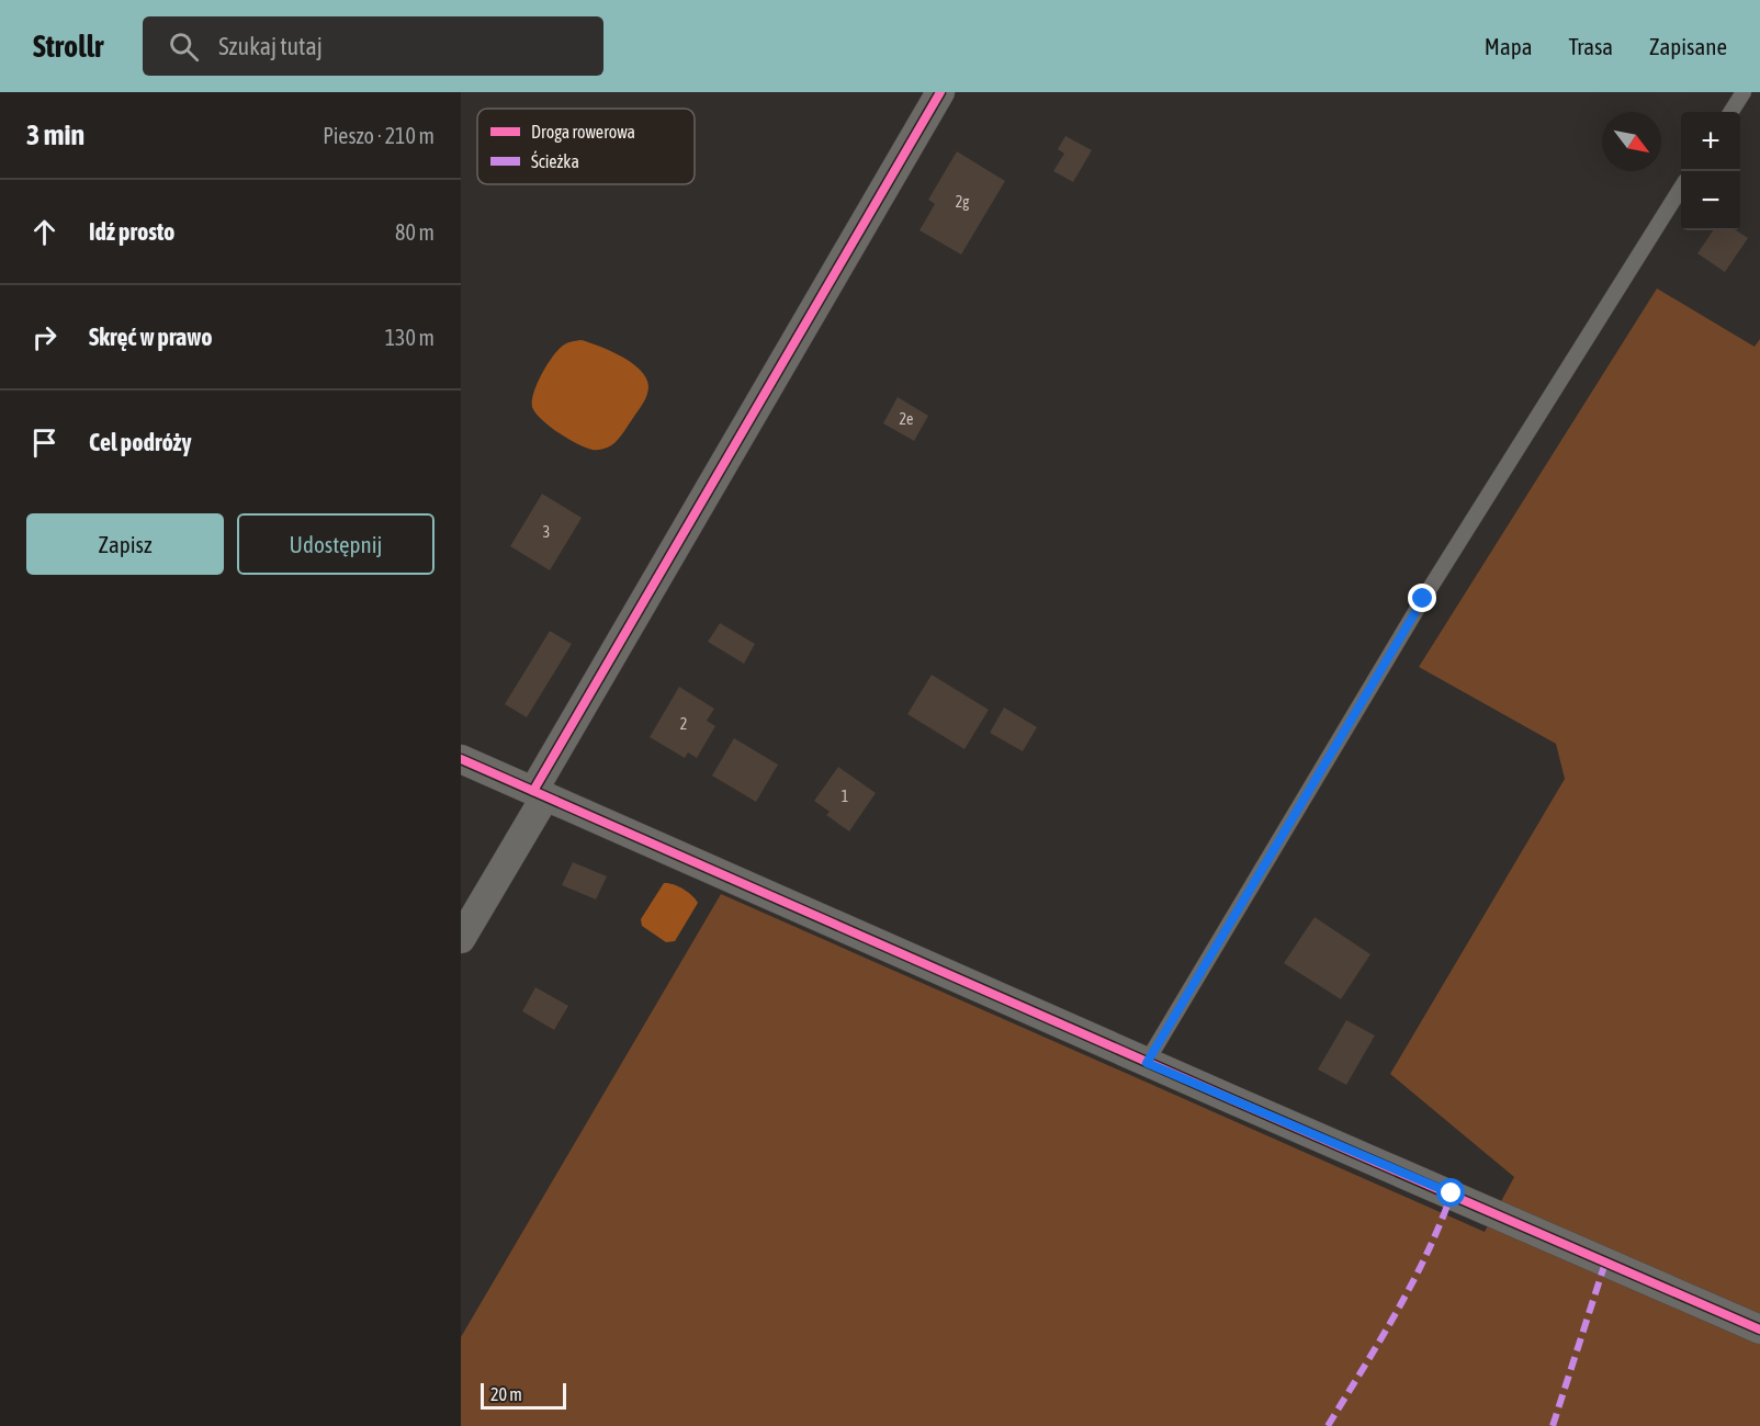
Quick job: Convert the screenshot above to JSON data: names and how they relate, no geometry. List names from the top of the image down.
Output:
{
  "house_numbers": [
    "2g",
    "2e",
    "3",
    "2",
    "1"
  ],
  "legend": ["Droga rowerowa", "Ścieżka"],
  "scale_bar": "20 m",
  "north": "bottom right",
  "page": {
    "header": "Strollr",
    "search": "Szukaj tutaj",
    "nav": ["Mapa", "Trasa", "Zapisane"],
    "heading": ["3 min", "Pieszo · 210 m"],
    "map_buttons": ["+", "−"],
    "list": [
      ["Idź prosto", "80 m"],
      ["Skręć w prawo", "130 m"],
      "Cel podróży"
    ],
    "buttons": ["Zapisz", "Udostępnij"],
    "scale": "20 m"
  }
}
